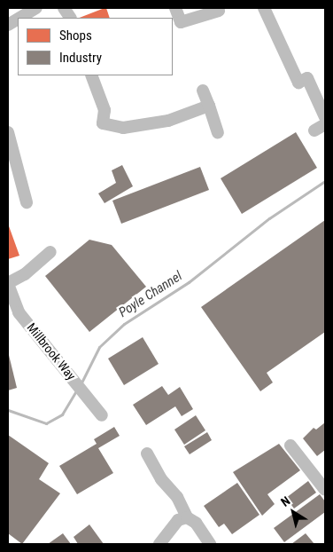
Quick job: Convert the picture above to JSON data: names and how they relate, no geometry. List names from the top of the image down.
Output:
{
  "streets": {
    "street": ["Millbrook Way"]
  },
  "water": ["Poyle Channel"],
  "legend": ["Shops", "Industry"],
  "north": "top left"
}
